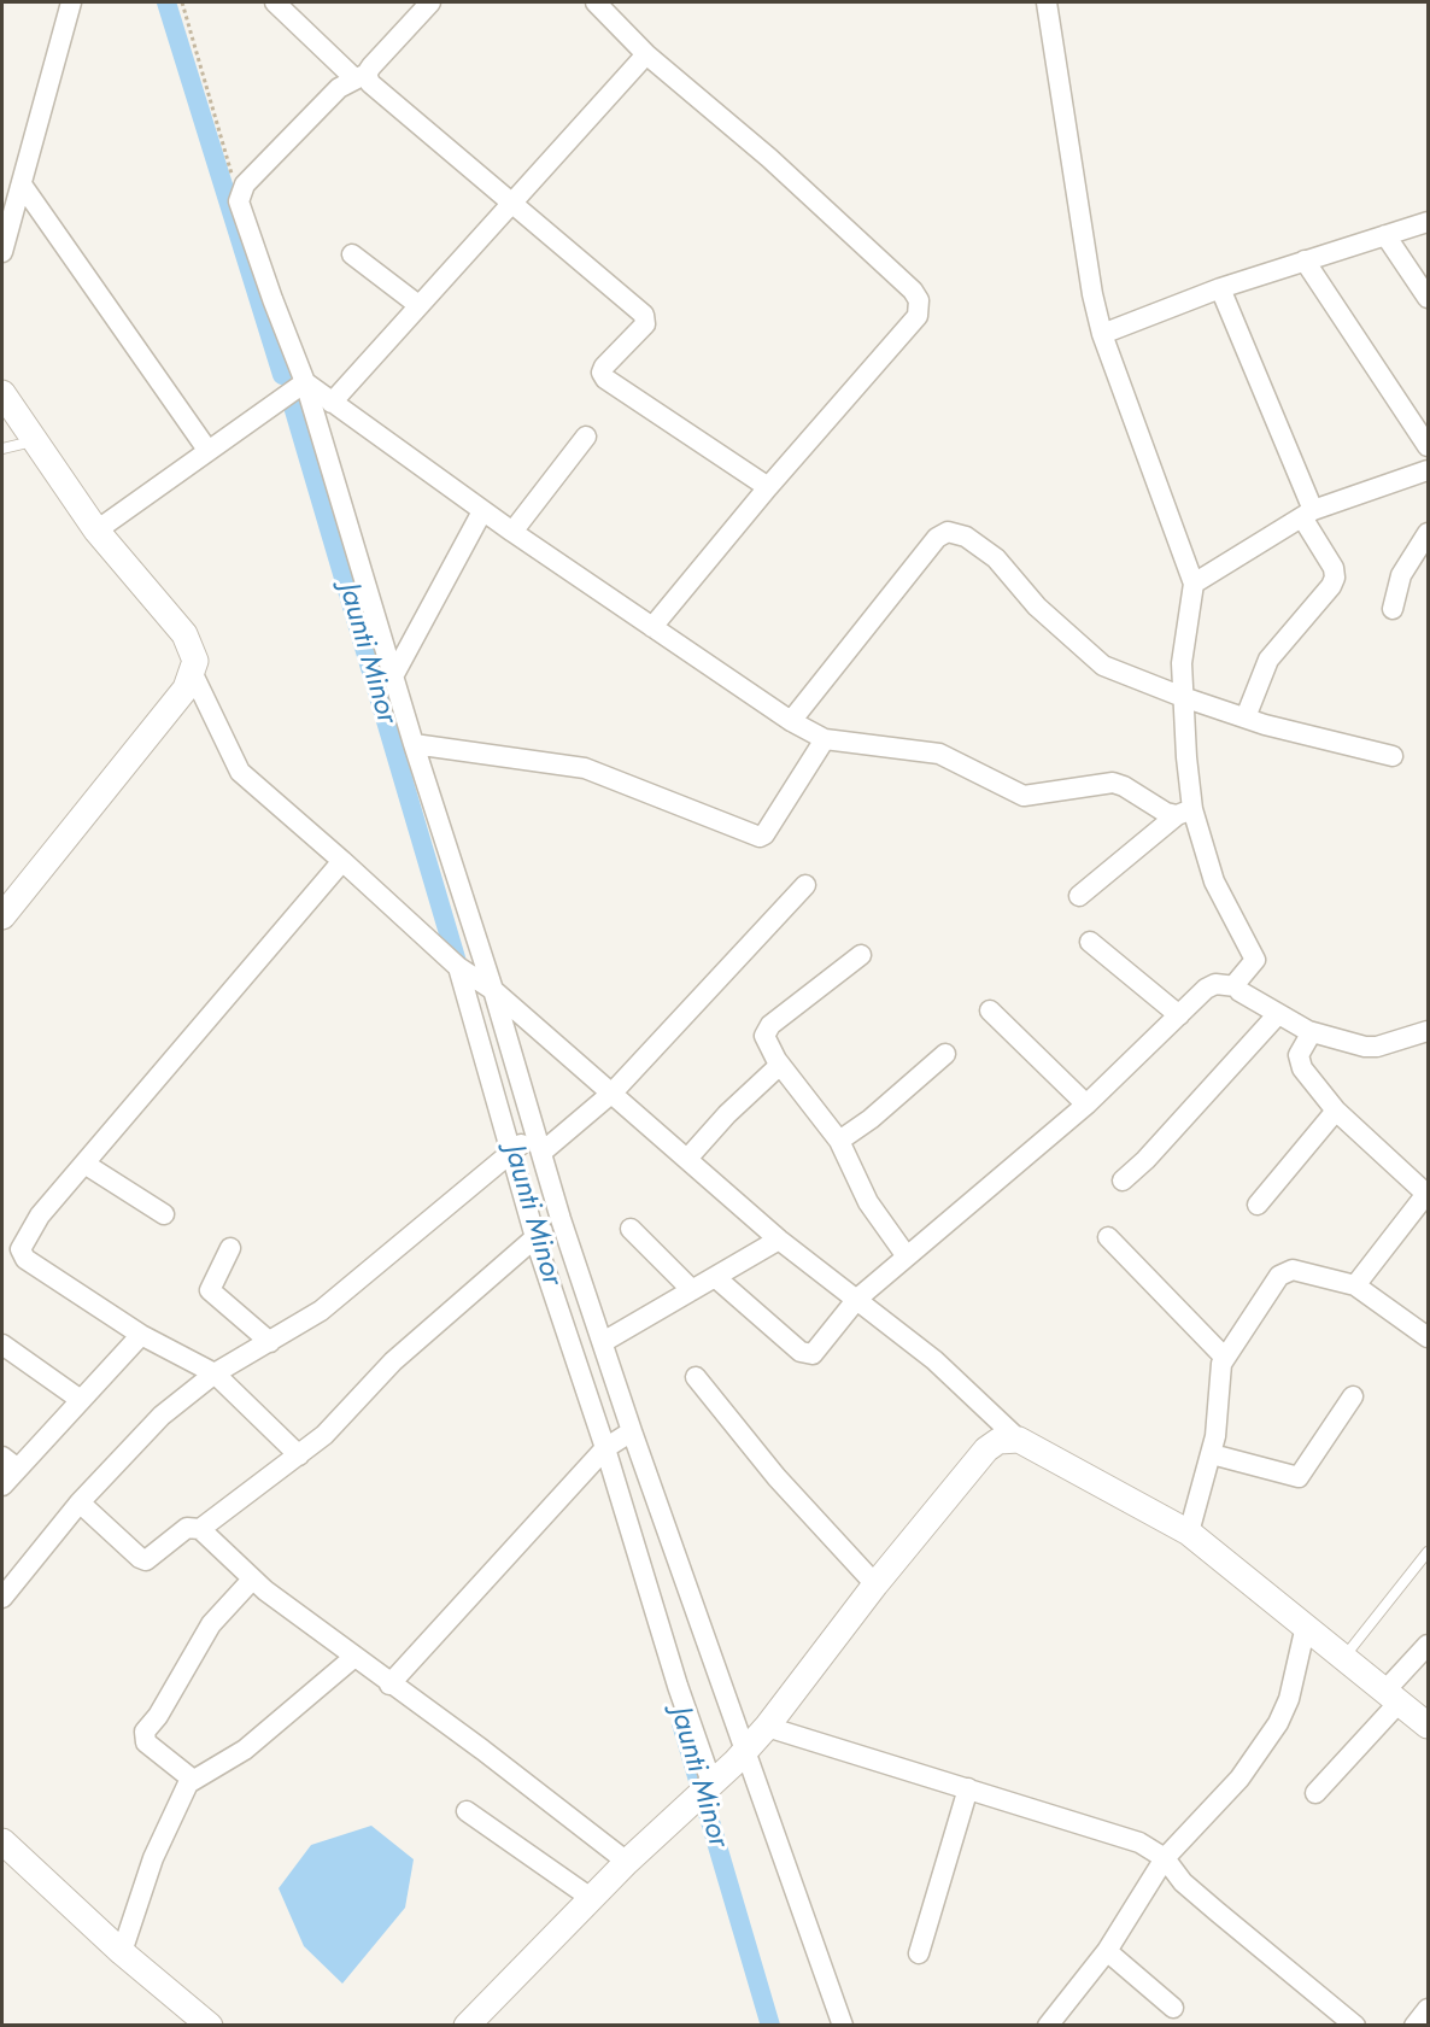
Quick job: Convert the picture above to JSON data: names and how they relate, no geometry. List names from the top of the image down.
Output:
{
  "water": ["Jaunti Minor"]
}
